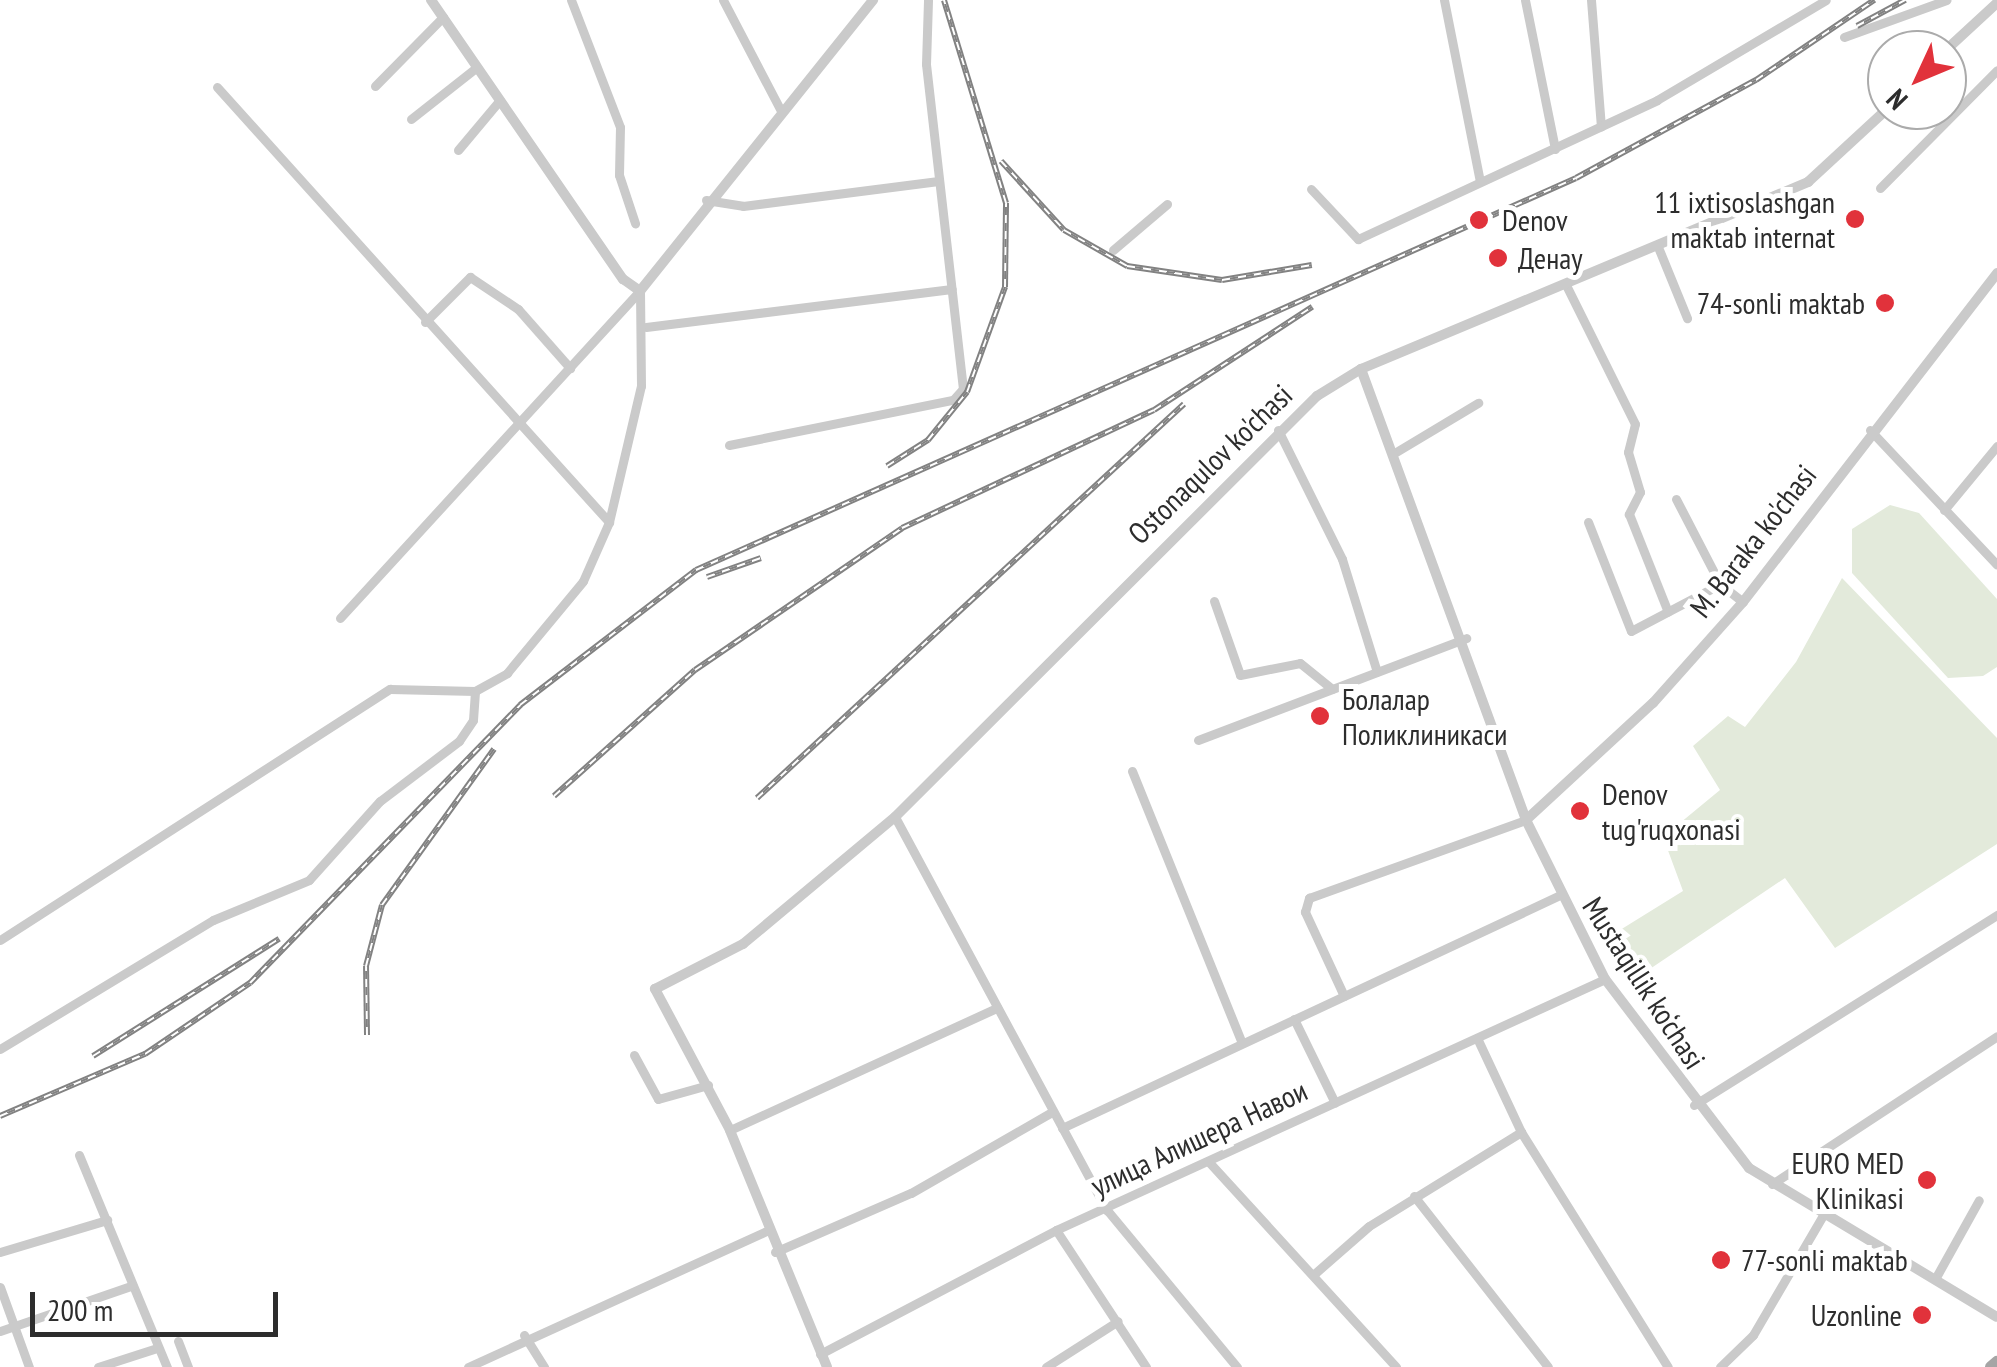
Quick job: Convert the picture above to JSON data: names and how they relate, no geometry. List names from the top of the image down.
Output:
{
  "streets": {
    "street": [
      "Ostonaqulov ko'chasi",
      "M. Baraka ko'chasi",
      "Mustaqillik ko‘chasi",
      "улица Алишера Навои"
    ]
  },
  "crossings": [
    ["Ostonaqulov ko'chasi", "Mustaqillik ko‘chasi"],
    ["M. Baraka ko'chasi", "Mustaqillik ko‘chasi"],
    ["Mustaqillik ko‘chasi", "улица Алишера Навои"]
  ],
  "places": [
    "11 ixtisoslashgan maktab internat",
    "Denov",
    "Денау",
    "74-sonli maktab",
    "Болалар Поликлиникаси",
    "Denov tug'ruqxonasi",
    "EURO MED Klinikasi",
    "77-sonli maktab",
    "Uzonline"
  ],
  "scale_bar": "200 m",
  "north": "bottom left"
}
